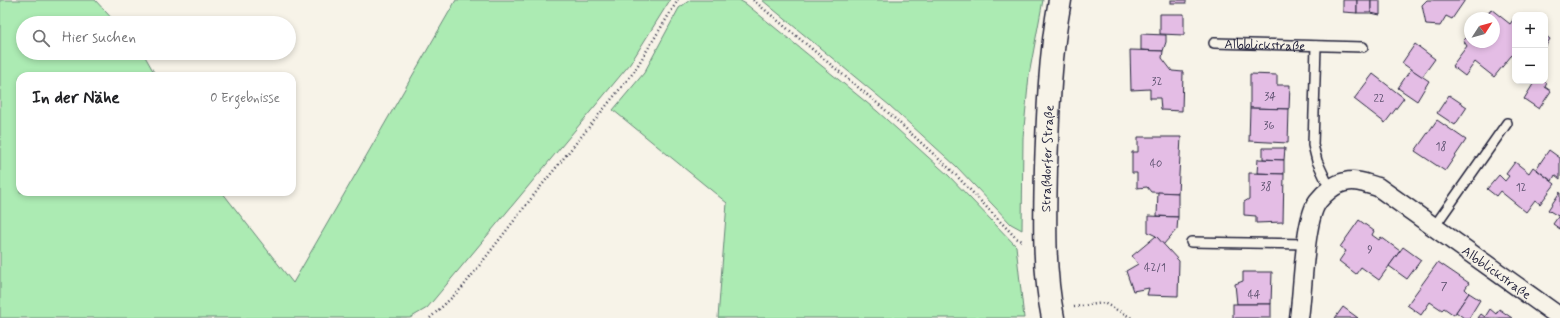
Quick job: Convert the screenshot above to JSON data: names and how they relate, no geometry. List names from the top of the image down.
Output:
{
  "streets": {
    "street": ["Albblickstraße", "Straßdorfer Straße"]
  },
  "house_numbers": [
    "32",
    "34",
    "22",
    "36",
    "18",
    "40",
    "38",
    "12",
    "9",
    "42/1",
    "7",
    "44"
  ],
  "north": "top right",
  "page": {
    "map_buttons": ["+", "−"],
    "search": "Hier suchen",
    "heading": ["In der Nähe", "0 Ergebnisse"]
  }
}
